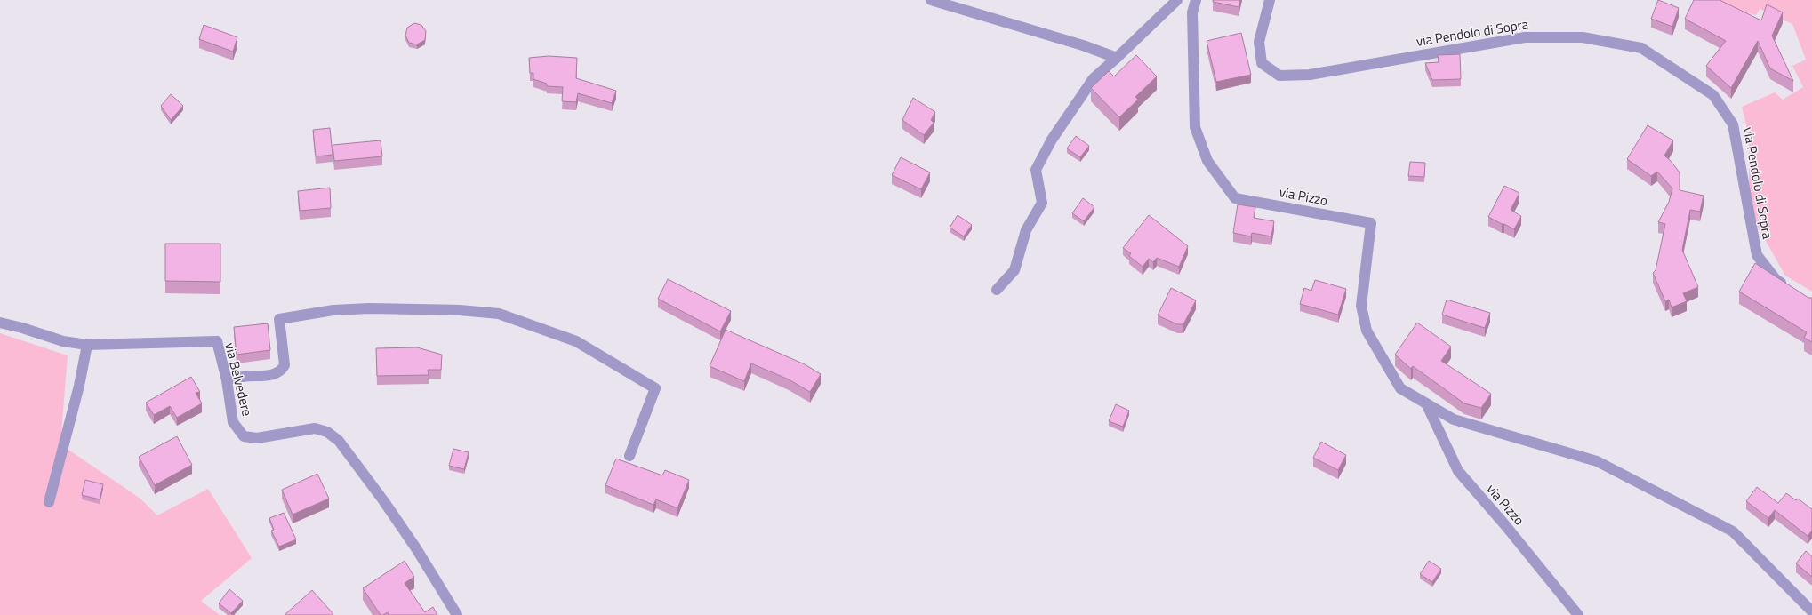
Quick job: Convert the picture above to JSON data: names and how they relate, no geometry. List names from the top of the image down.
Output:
{
  "streets": {
    "street": ["via Pendolo di Sopra", "via Pizzo", "via Belvedere"]
  }
}
